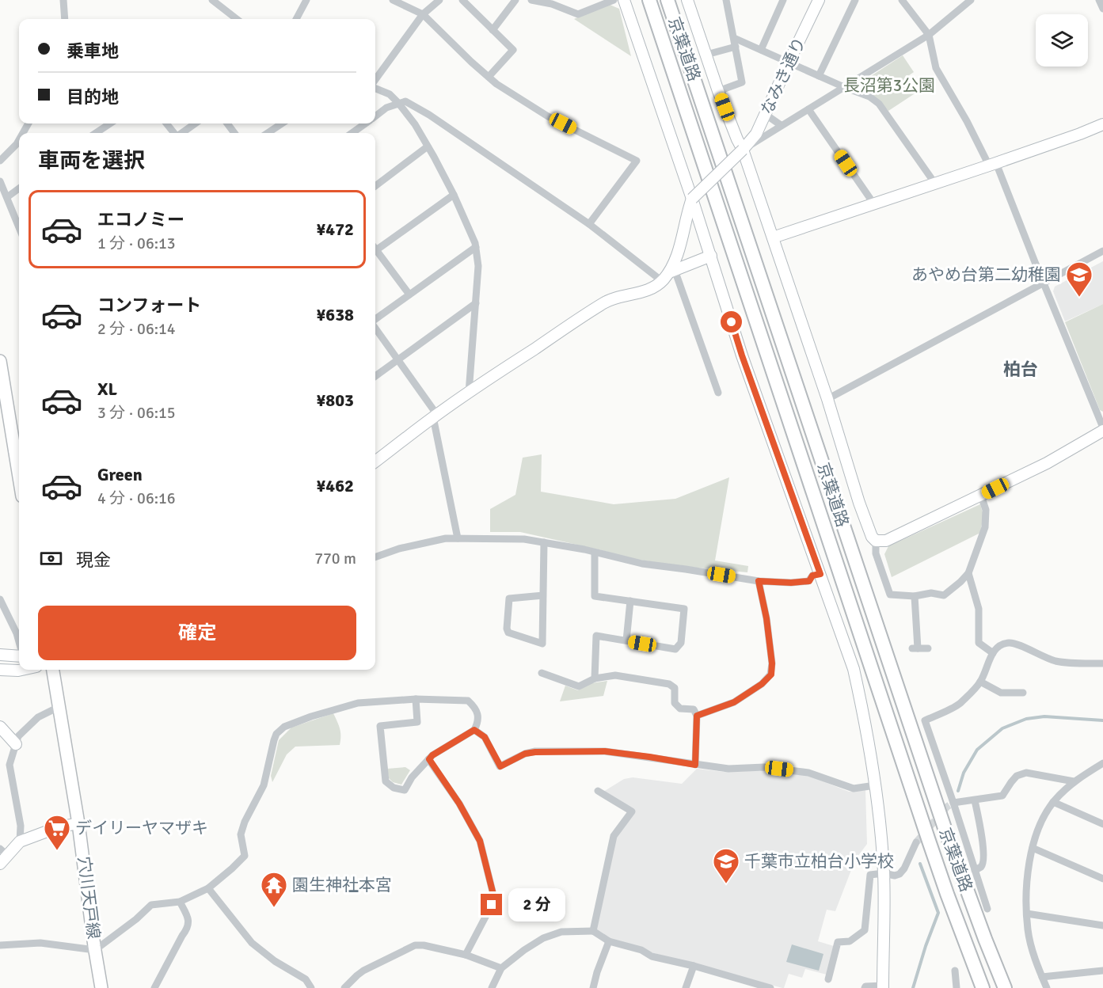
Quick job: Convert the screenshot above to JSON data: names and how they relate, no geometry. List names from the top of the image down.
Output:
{
  "streets": {
    "highway": ["京葉道路"],
    "main road": ["穴川天戸線"],
    "street": ["なみき通り"]
  },
  "districts": ["柏台"],
  "parks": ["長沼第3公園"],
  "places": {
    "school or university": ["あやめ台第二幼稚園", "千葉市立柏台小学校"],
    "supermarket": ["デイリーヤマザキ"],
    "temple": ["園生神社本宮"]
  },
  "page": {
    "banner": ["乗車地", "目的地"],
    "heading": "車両を選択",
    "list": [
      {
        "name": "エコノミー",
        "note": "1 分 · 06:13",
        "value": "¥472"
      },
      {
        "name": "コンフォート",
        "note": "2 分 · 06:14",
        "value": "¥638"
      },
      {
        "name": "XL",
        "note": "3 分 · 06:15",
        "value": "¥803"
      },
      {
        "name": "Green",
        "note": "4 分 · 06:16",
        "value": "¥462"
      }
    ],
    "pay": ["現金", "770 m"],
    "buttons": "確定",
    "bubble": "2 分"
  }
}
